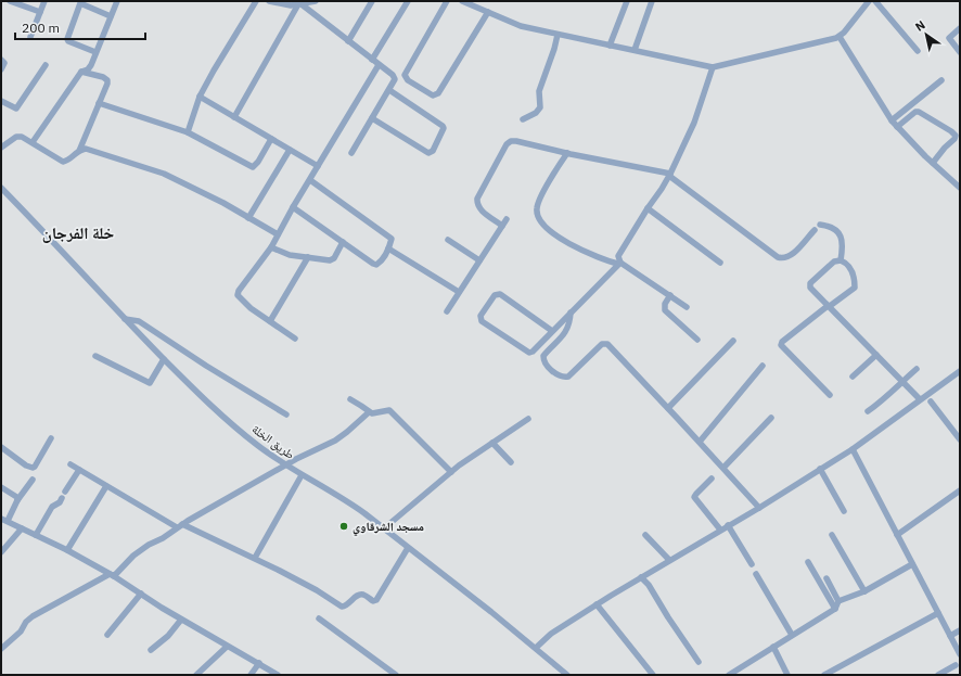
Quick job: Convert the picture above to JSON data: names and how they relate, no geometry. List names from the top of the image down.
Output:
{
  "streets": {
    "street": ["طريق الخلة"]
  },
  "districts": ["خلة الفرجان"],
  "places": ["مسجد الشرقاوي"],
  "scale_bar": "200 m",
  "north": "top left"
}
